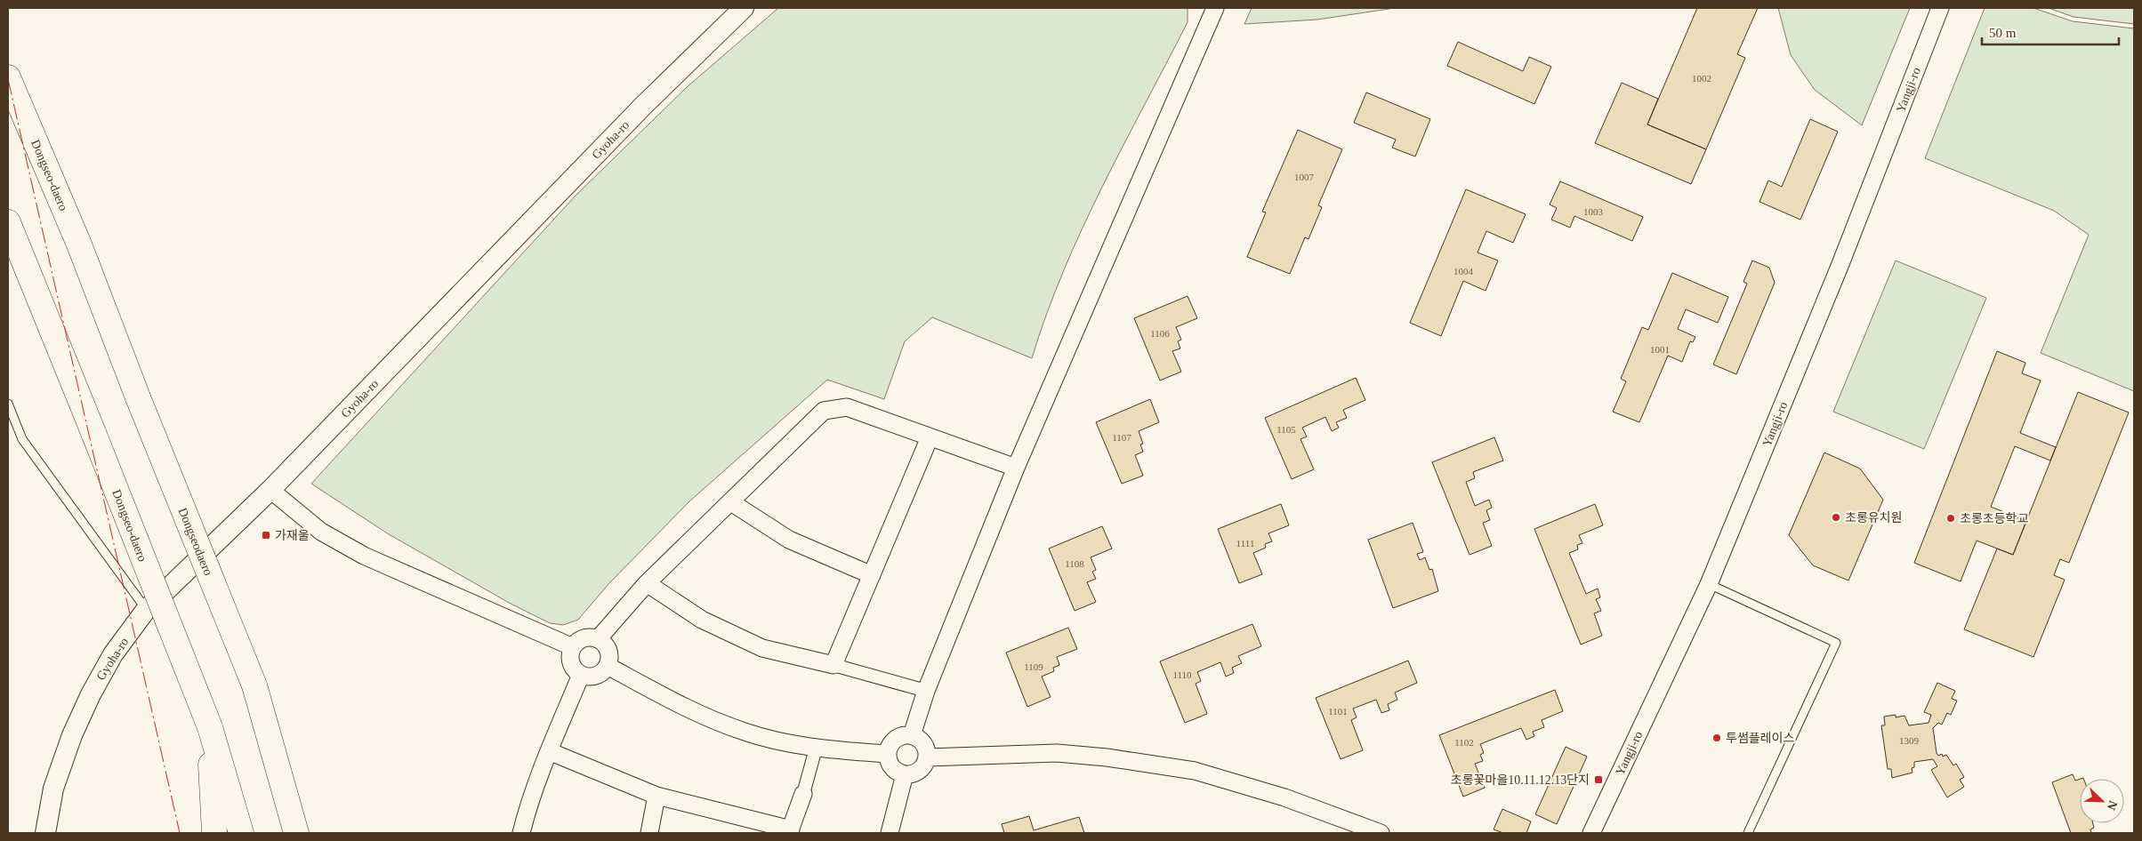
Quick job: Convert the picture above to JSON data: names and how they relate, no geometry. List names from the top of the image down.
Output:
{
  "streets": {
    "highway": ["Dongseo-daero", "Dongseodaero"],
    "street": ["Yangji-ro", "Gyoha-ro"]
  },
  "crossings": [
    ["Dongseo-daero", "Dongseodaero"]
  ],
  "places": {
    "other": ["초롱유치원", "초롱초등학교", "투썸플레이스"],
    "transit": ["가재울", "초롱꽃마을10.11.12.13단지"]
  },
  "house_numbers": [
    "1002",
    "1007",
    "1003",
    "1004",
    "1106",
    "1001",
    "1105",
    "1107",
    "1111",
    "1108",
    "1109",
    "1110",
    "1101",
    "1309",
    "1102"
  ],
  "scale_bar": "50 m",
  "north": "bottom right"
}
